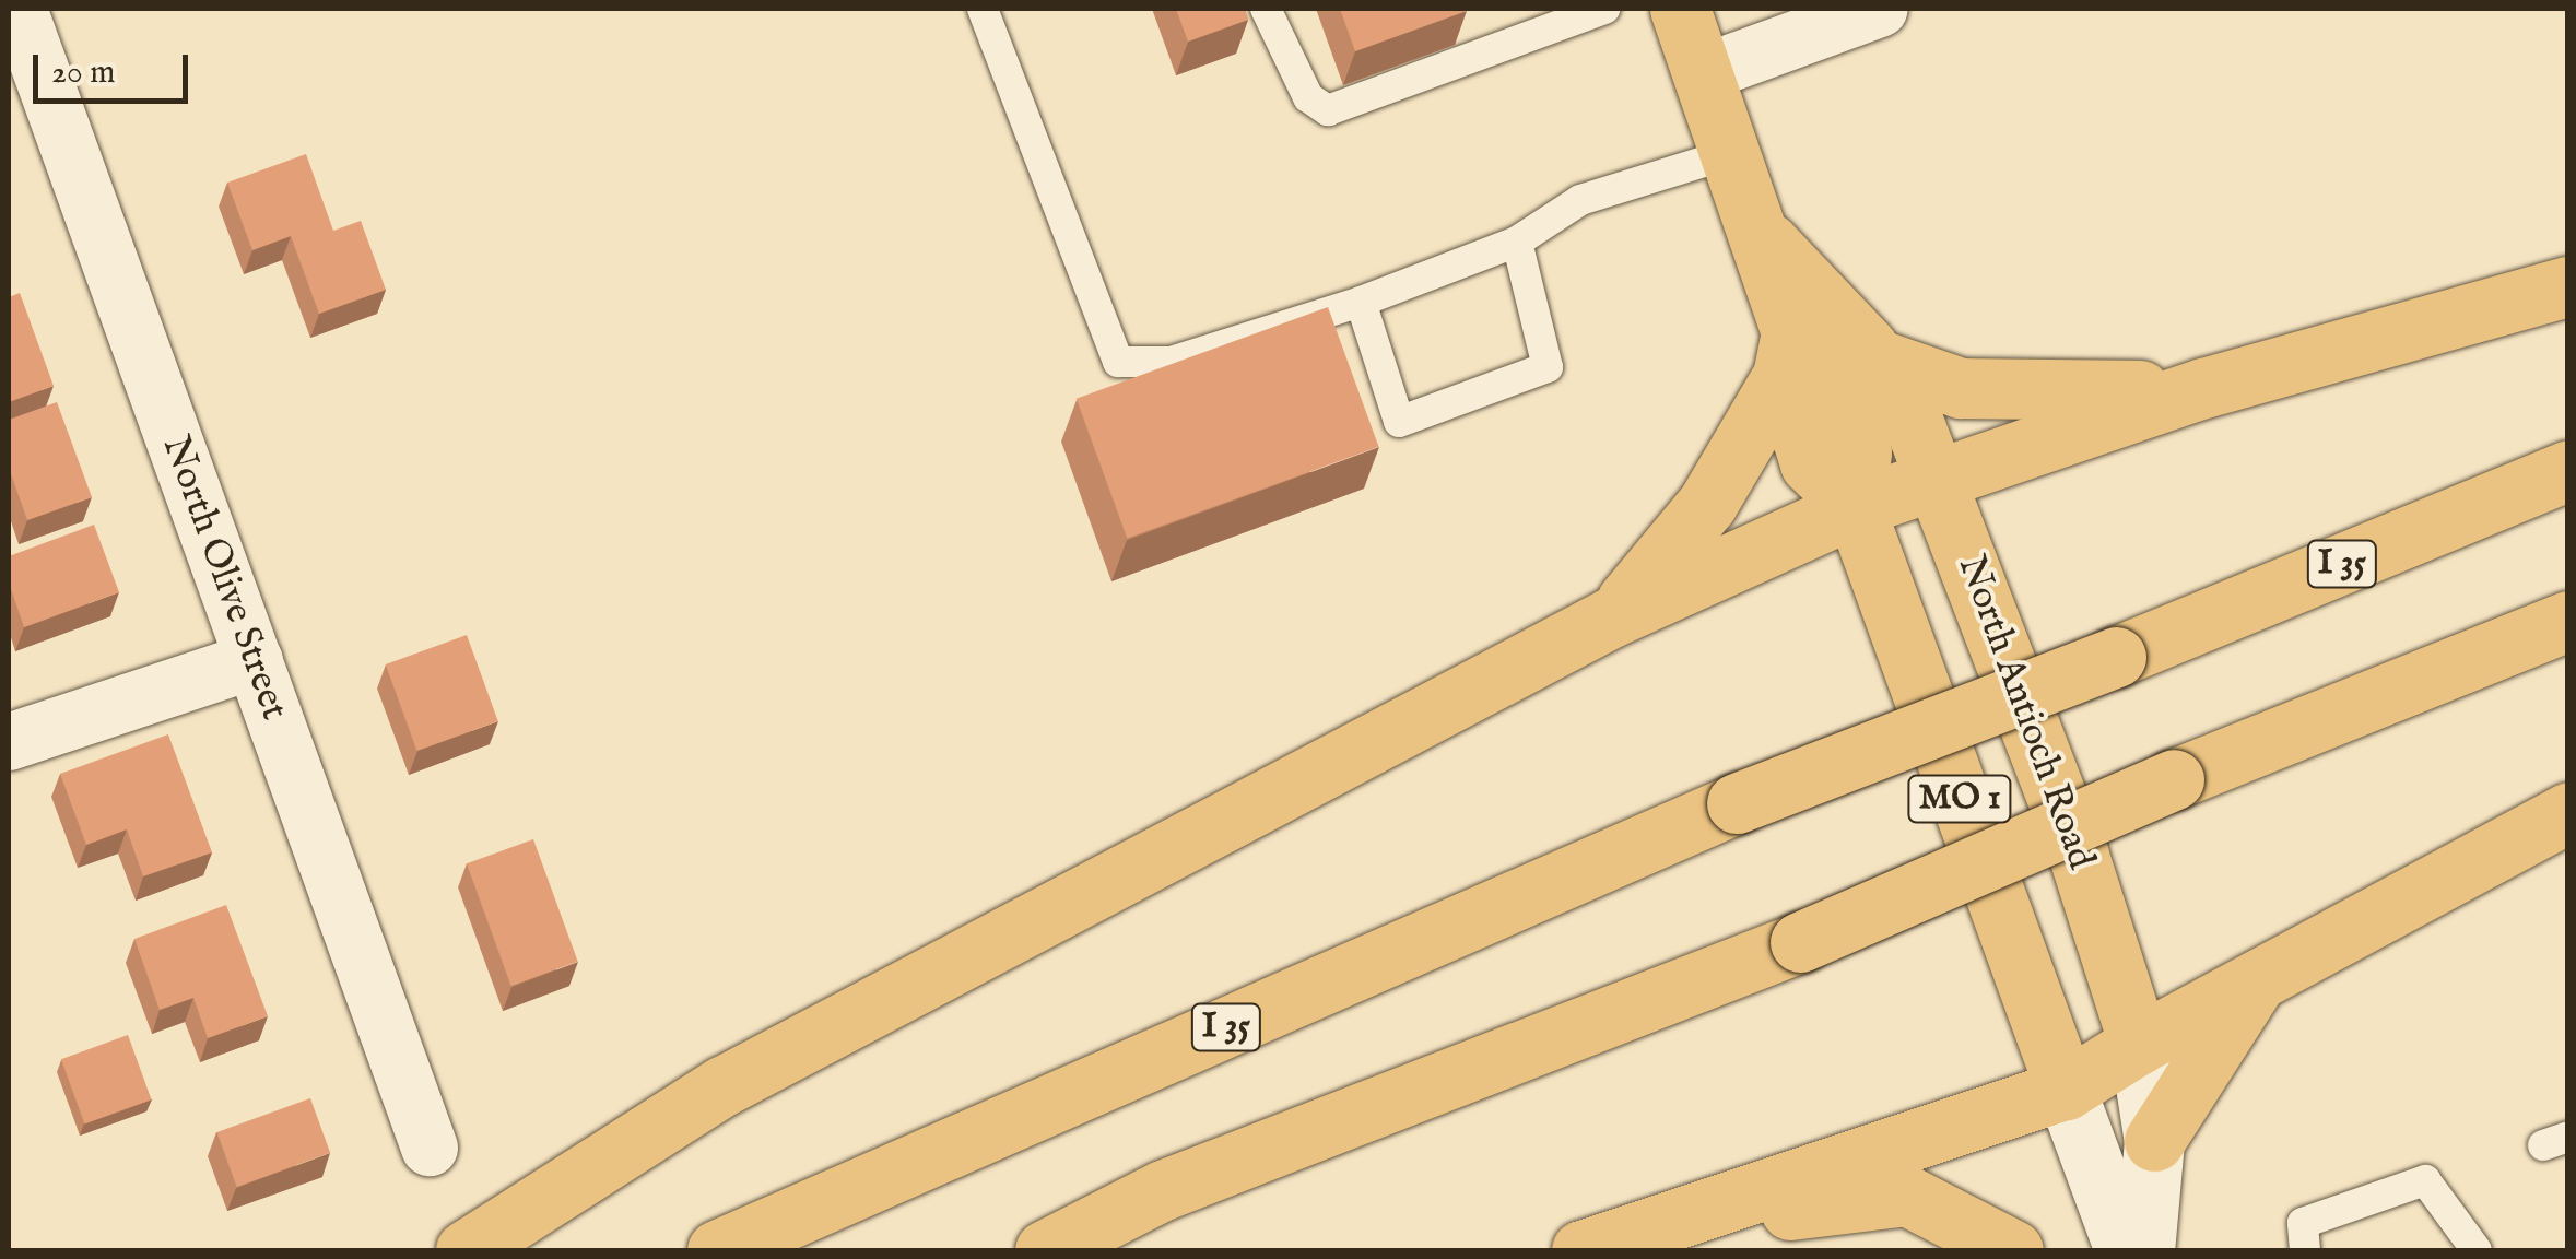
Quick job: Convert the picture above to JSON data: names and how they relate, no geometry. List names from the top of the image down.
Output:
{
  "streets": {
    "main road": ["I 35", "North Antioch Road", "MO 1"],
    "street": ["North Olive Street"]
  },
  "scale_bar": "20 m"
}
